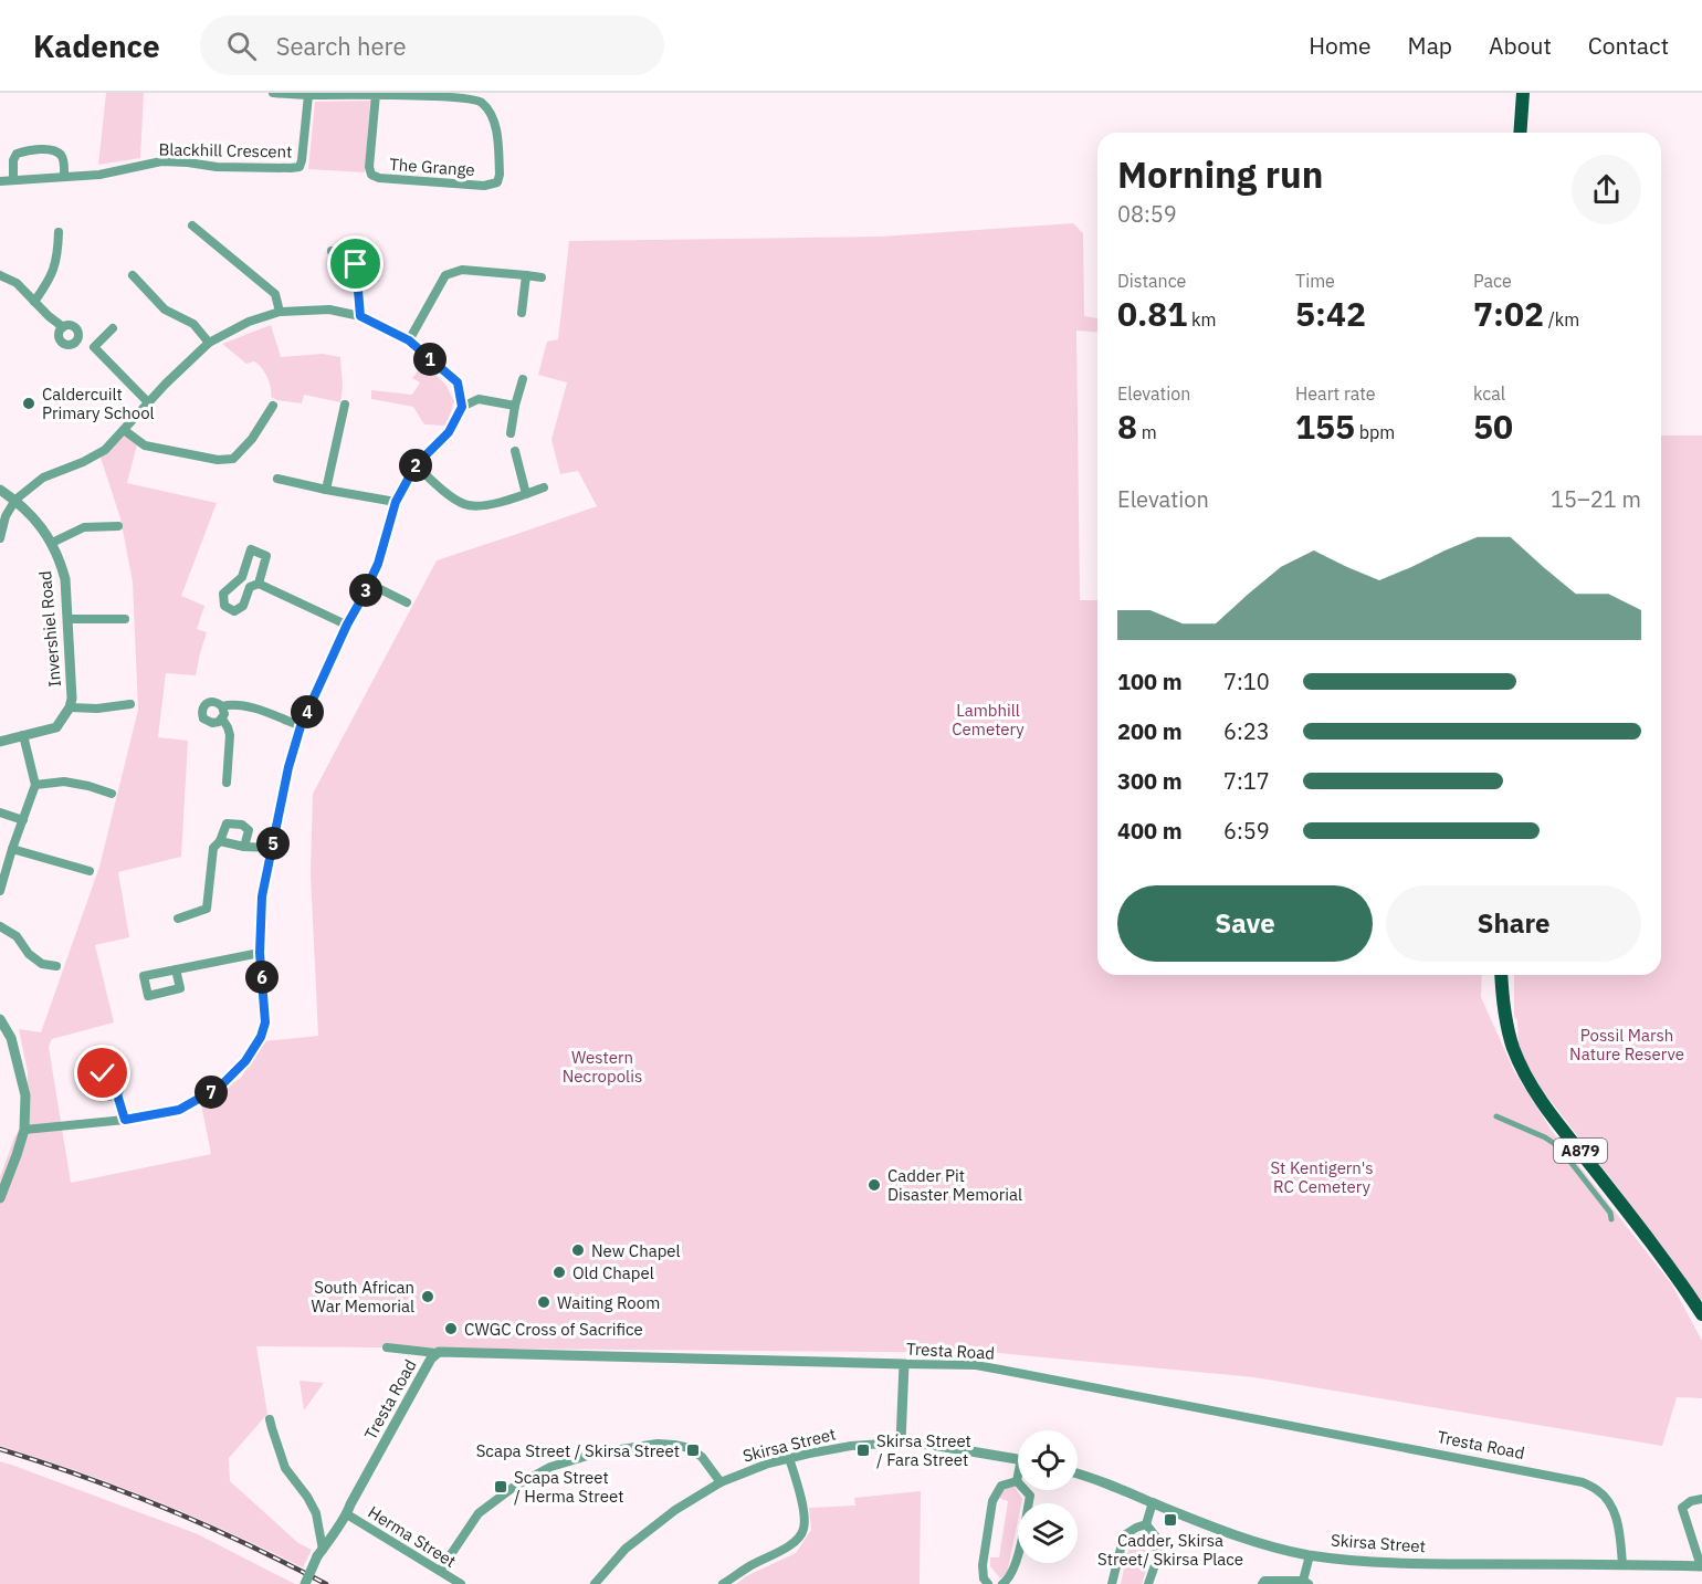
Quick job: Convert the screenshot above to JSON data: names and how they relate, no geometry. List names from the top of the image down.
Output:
{
  "streets": {
    "main road": ["A879"],
    "street": [
      "Blackhill Crescent",
      "The Grange",
      "Invershiel Road",
      "Tresta Road",
      "Skirsa Street",
      "Herma Street"
    ]
  },
  "crossings": [
    ["Blackhill Crescent", "The Grange"],
    ["Tresta Road", "Skirsa Street"],
    ["Tresta Road", "Herma Street"]
  ],
  "parks": [
    "Lambhill Cemetery",
    "Possil Marsh Nature Reserve",
    "Western Necropolis",
    "St Kentigern's RC Cemetery"
  ],
  "places": {
    "other": [
      "Caldercuilt Primary School",
      "Cadder Pit Disaster Memorial",
      "New Chapel",
      "Old Chapel",
      "South African War Memorial",
      "Waiting Room",
      "CWGC Cross of Sacrifice"
    ],
    "transit": [
      "Scapa Street / Skirsa Street",
      "Skirsa Street / Fara Street",
      "Scapa Street / Herma Street",
      "Cadder, Skirsa Street/ Skirsa Place"
    ]
  },
  "page": {
    "header": "Kadence",
    "search": "Search here",
    "nav": [
      "Home",
      "Map",
      "About",
      "Contact"
    ],
    "heading": ["Morning run", "08:59"],
    "stats": [
      ["Distance", "0.81 km"],
      ["Time", "5:42"],
      ["Pace", "7:02 /km"],
      ["Elevation", "8 m"],
      ["Heart rate", "155 bpm"],
      ["kcal", "50"]
    ],
    "pins": [
      "1",
      "2",
      "3",
      "4",
      "5",
      "6",
      "7"
    ],
    "chart": ["Elevation", "15–21 m"],
    "list": [
      {
        "name": "100 m",
        "note": "7:10"
      },
      {
        "name": "200 m",
        "note": "6:23"
      },
      {
        "name": "300 m",
        "note": "7:17"
      },
      {
        "name": "400 m",
        "note": "6:59"
      }
    ],
    "buttons": ["Save", "Share"]
  }
}
